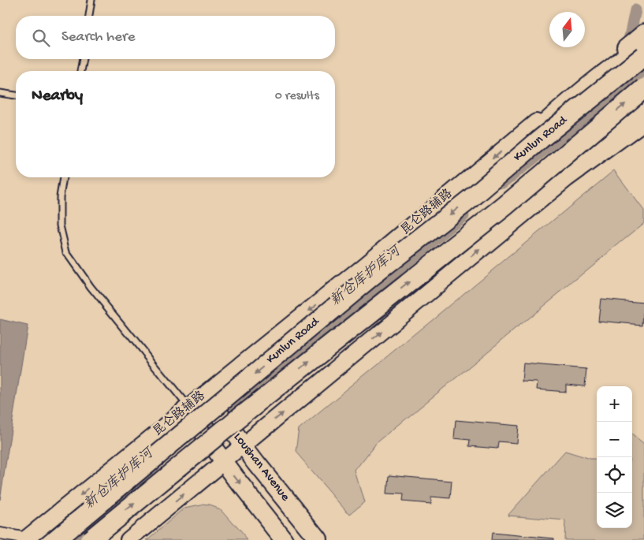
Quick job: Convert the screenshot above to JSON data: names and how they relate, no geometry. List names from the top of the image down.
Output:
{
  "streets": {
    "highway": ["Kunlun Road"],
    "main road": ["昆仑路辅路", "Loushan Avenue"]
  },
  "crossings": [
    ["昆仑路辅路", "Loushan Avenue"]
  ],
  "water": ["新仓库护库河"],
  "north": "top",
  "page": {
    "search": "Search here",
    "heading": ["Nearby", "0 results"],
    "map_buttons": ["+", "−"]
  }
}
